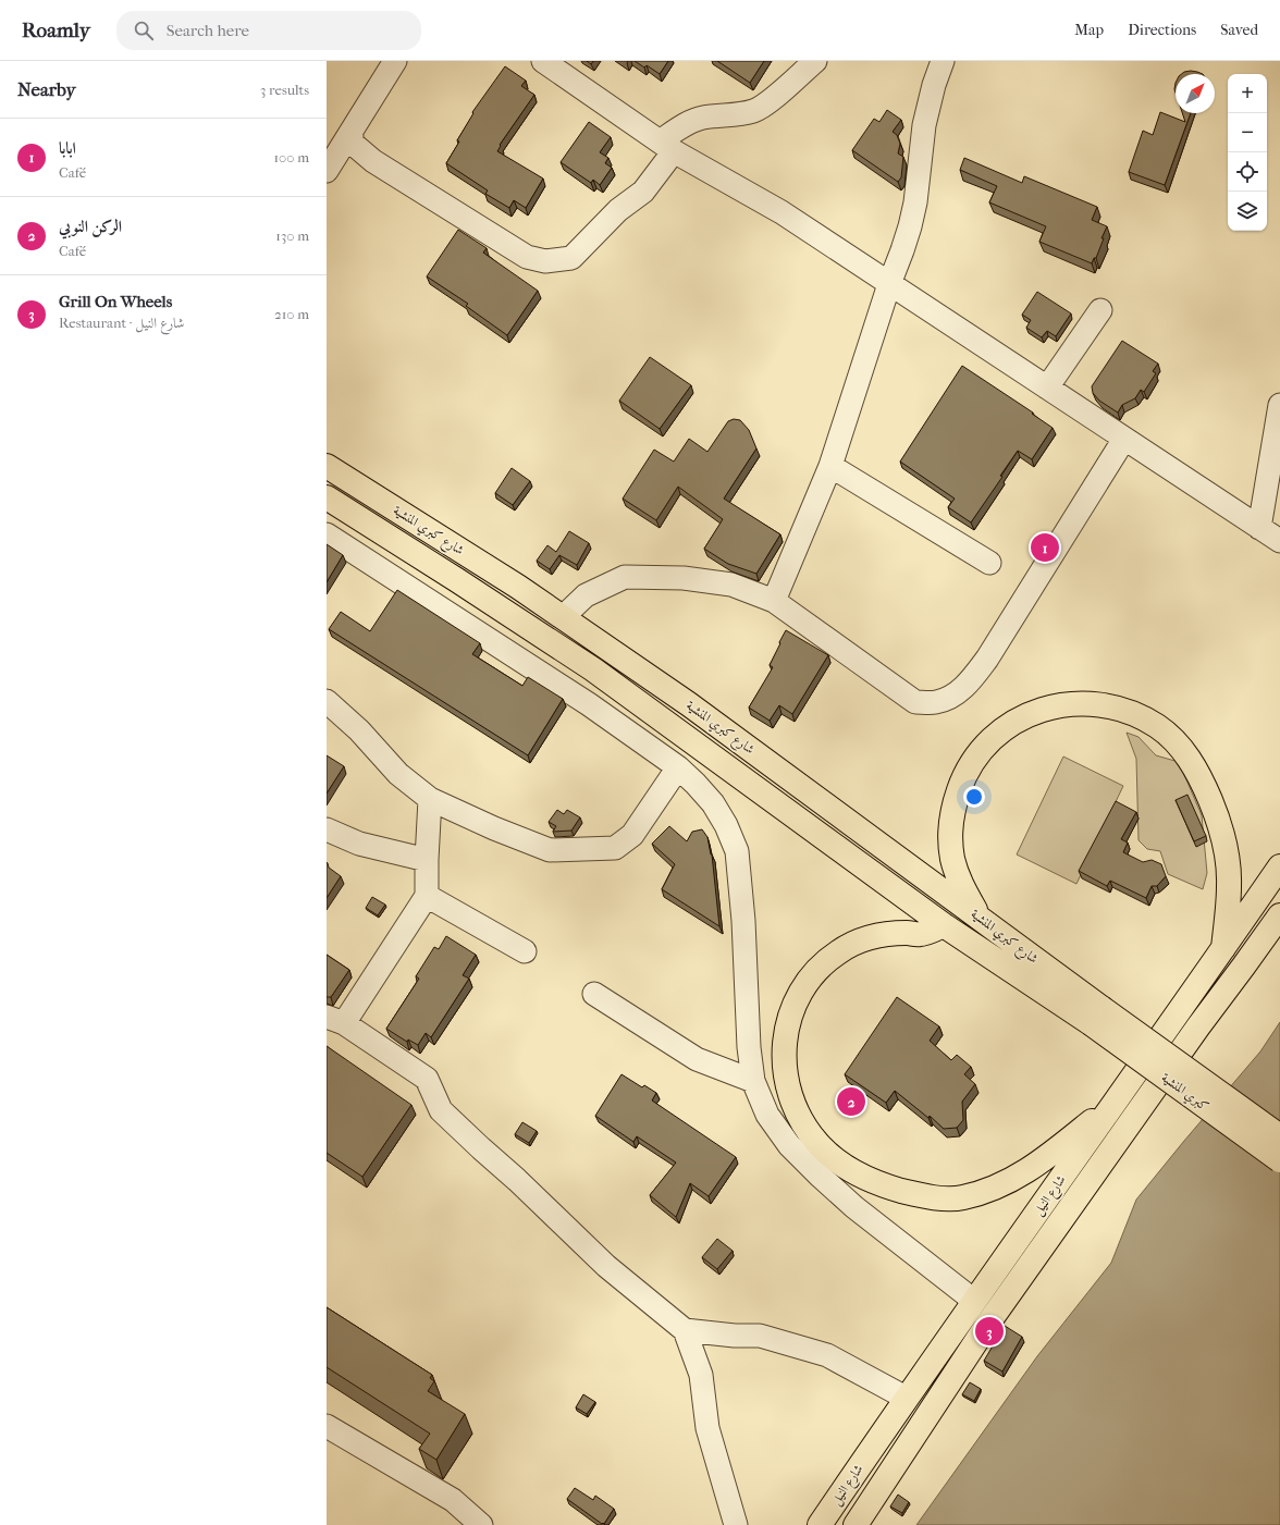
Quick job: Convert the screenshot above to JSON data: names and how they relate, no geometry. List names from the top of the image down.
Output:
{
  "streets": {
    "main road": ["شارع كبري المنشية", "كبري المنشية", "شارع النيل"]
  },
  "crossings": [
    ["شارع كبري المنشية", "كبري المنشية"]
  ],
  "north": "top right",
  "page": {
    "header": "Roamly",
    "search": "Search here",
    "nav": ["Map", "Directions", "Saved"],
    "heading": ["Nearby", "3 results"],
    "map_buttons": ["+", "−"],
    "list": [
      {
        "mark": "1",
        "name": "ابابا",
        "note": "Café",
        "value": "100 m"
      },
      {
        "mark": "2",
        "name": "الركن النوبي",
        "note": "Café",
        "value": "130 m"
      },
      {
        "mark": "3",
        "name": "Grill On Wheels",
        "note": "Restaurant · شارع النيل",
        "value": "210 m"
      }
    ],
    "pins": ["1", "2", "3"]
  }
}
